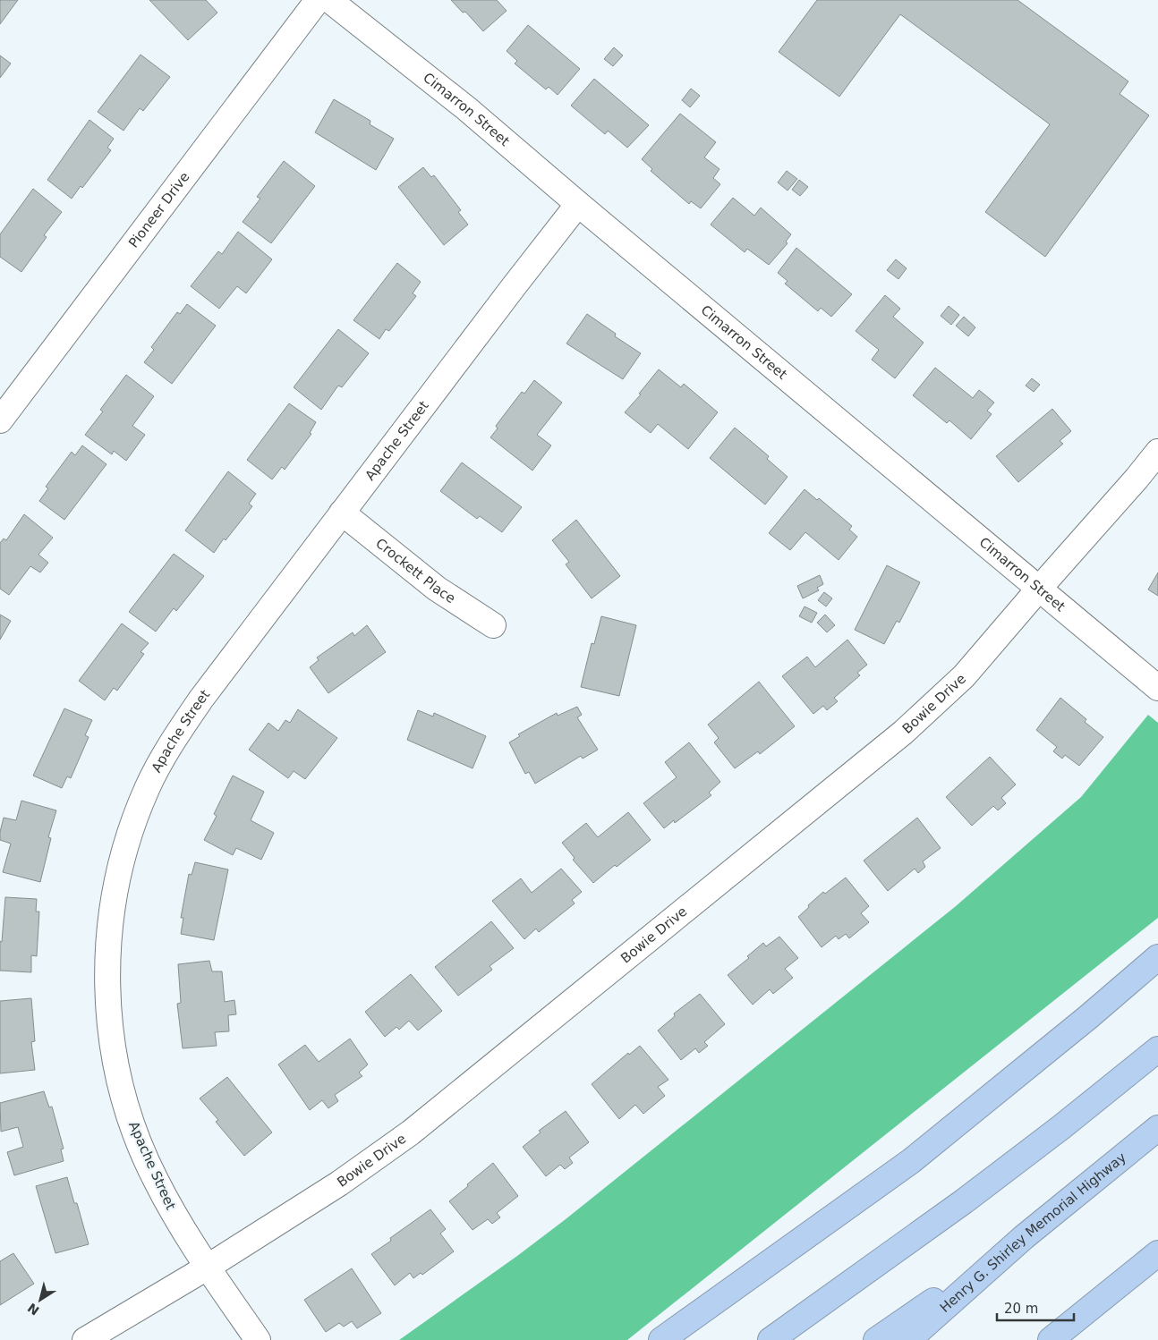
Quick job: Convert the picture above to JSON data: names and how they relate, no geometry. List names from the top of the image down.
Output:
{
  "streets": {
    "highway": ["Henry G. Shirley Memorial Highway"],
    "street": [
      "Cimarron Street",
      "Pioneer Drive",
      "Apache Street",
      "Crockett Place",
      "Bowie Drive"
    ]
  },
  "crossings": [
    ["Cimarron Street", "Apache Street"],
    ["Cimarron Street", "Bowie Drive"],
    ["Apache Street", "Crockett Place"],
    ["Apache Street", "Bowie Drive"]
  ],
  "scale_bar": "20 m",
  "north": "bottom left"
}
